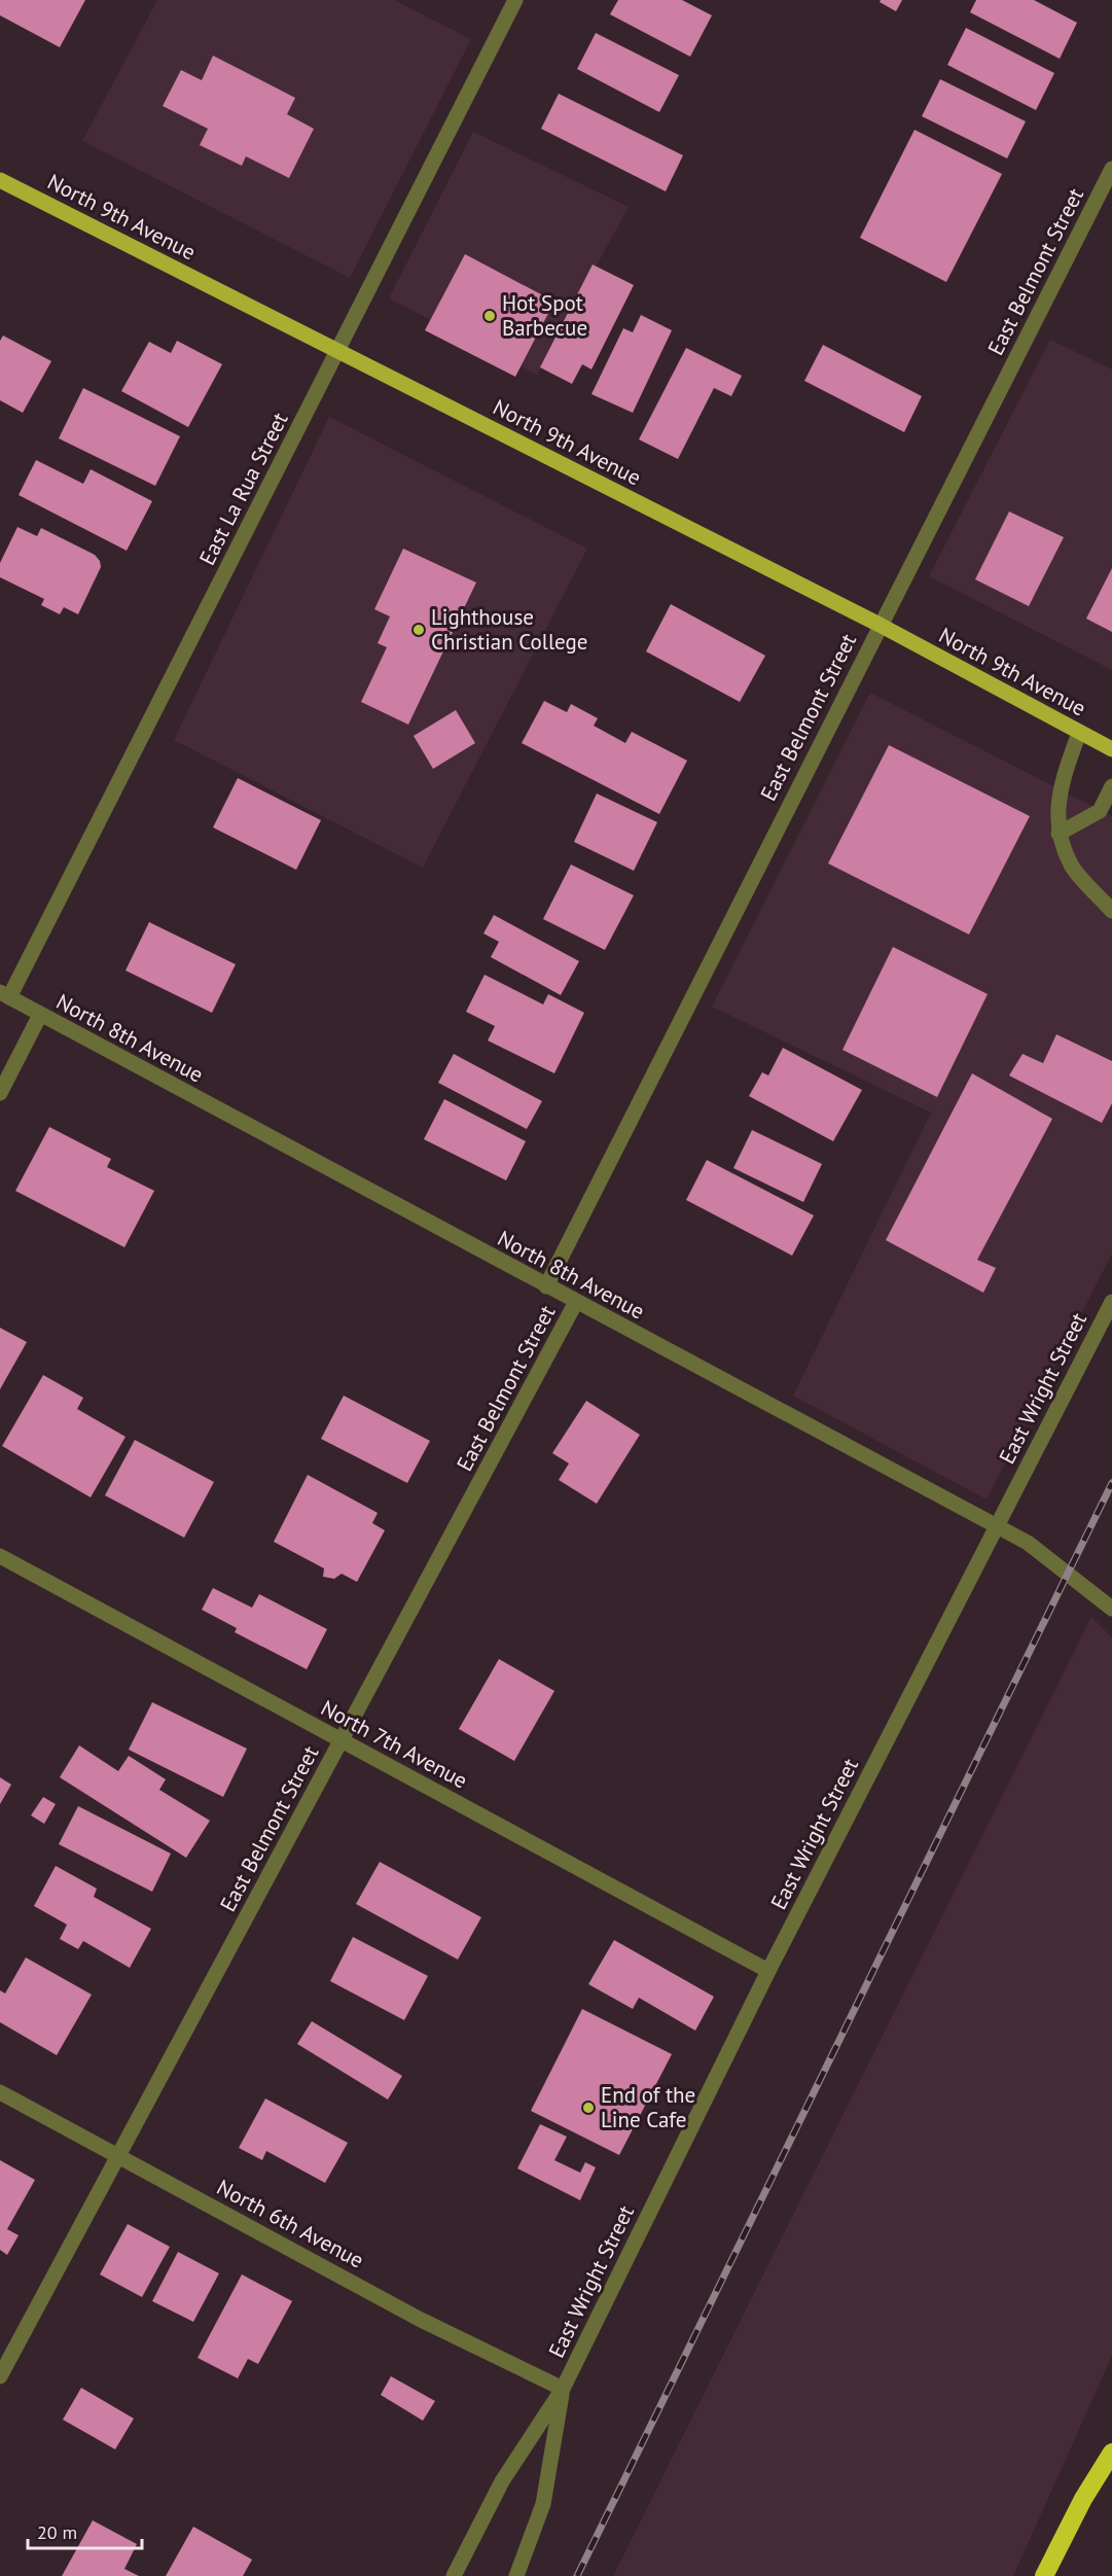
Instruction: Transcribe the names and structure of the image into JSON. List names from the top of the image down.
{
  "streets": {
    "main road": ["North 9th Avenue"],
    "street": [
      "East Belmont Street",
      "East La Rua Street",
      "North 8th Avenue",
      "East Wright Street",
      "North 7th Avenue",
      "North 6th Avenue"
    ]
  },
  "crossings": [
    ["North 9th Avenue", "East Belmont Street"],
    ["North 9th Avenue", "East La Rua Street"],
    ["East Belmont Street", "North 8th Avenue"],
    ["East Belmont Street", "North 7th Avenue"],
    ["East Belmont Street", "North 6th Avenue"],
    ["East La Rua Street", "North 8th Avenue"],
    ["North 8th Avenue", "East Wright Street"],
    ["East Wright Street", "North 7th Avenue"],
    ["East Wright Street", "North 6th Avenue"]
  ],
  "places": ["Hot Spot Barbecue", "Lighthouse Christian College", "End of the Line Cafe"],
  "scale_bar": "20 m"
}
